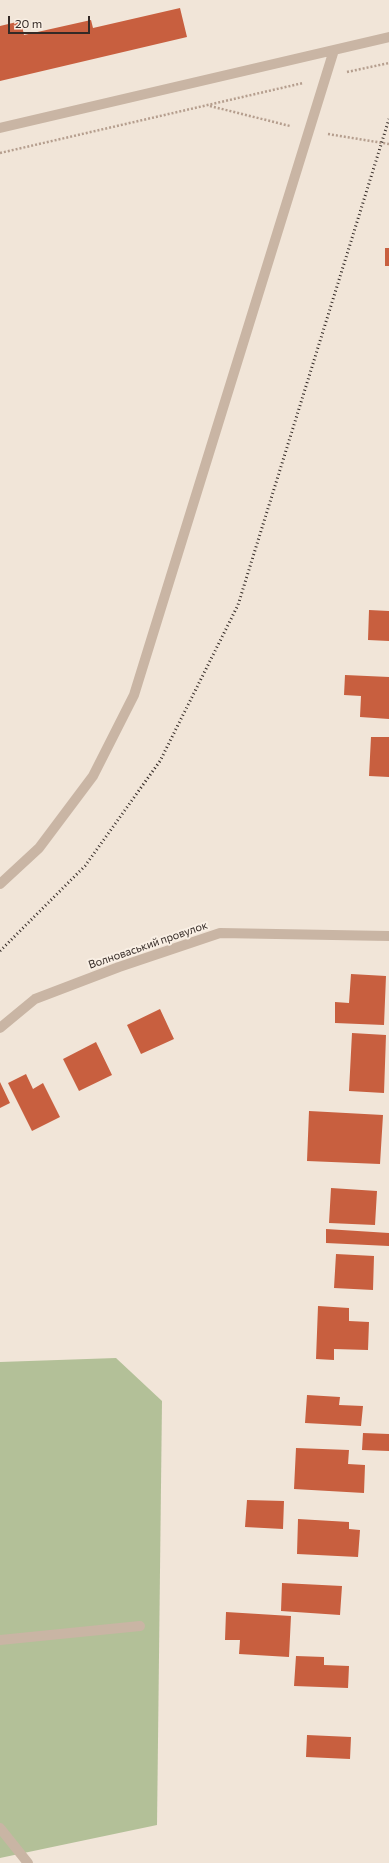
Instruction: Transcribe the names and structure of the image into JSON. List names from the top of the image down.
{
  "streets": {
    "street": ["Волноваський провулок"]
  },
  "scale_bar": "20 m"
}
